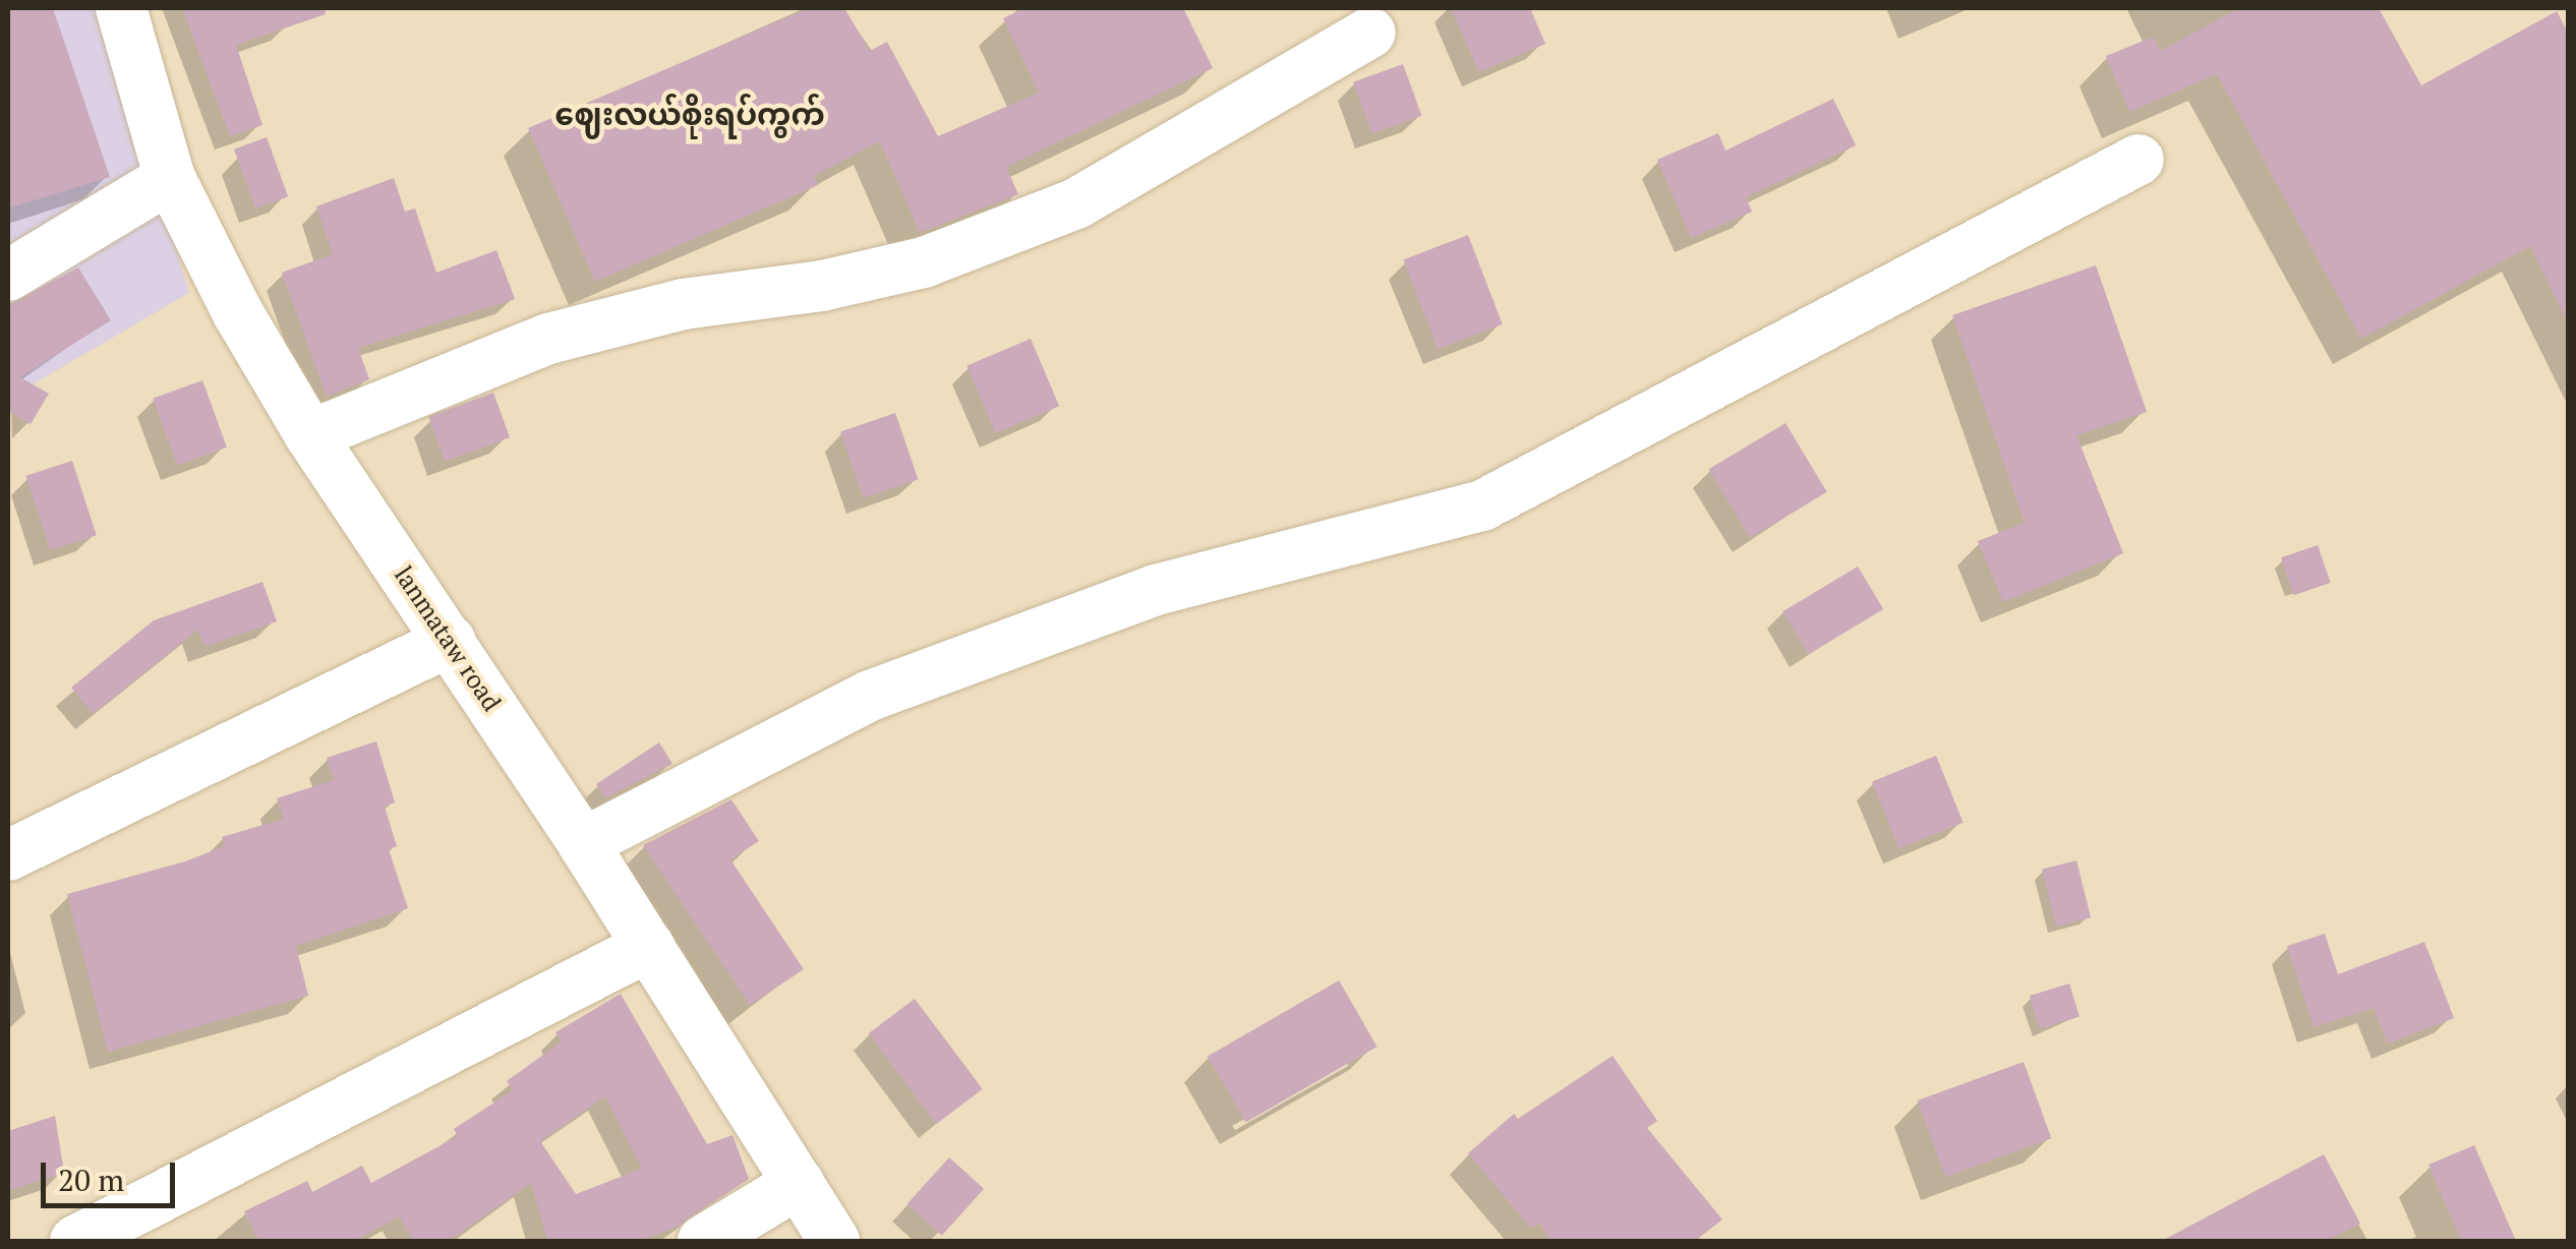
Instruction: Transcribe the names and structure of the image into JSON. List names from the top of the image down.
{
  "streets": {
    "street": ["lanmataw road"]
  },
  "districts": ["ဈေးလယ်စိုးရပ်ကွက်"],
  "scale_bar": "20 m"
}
